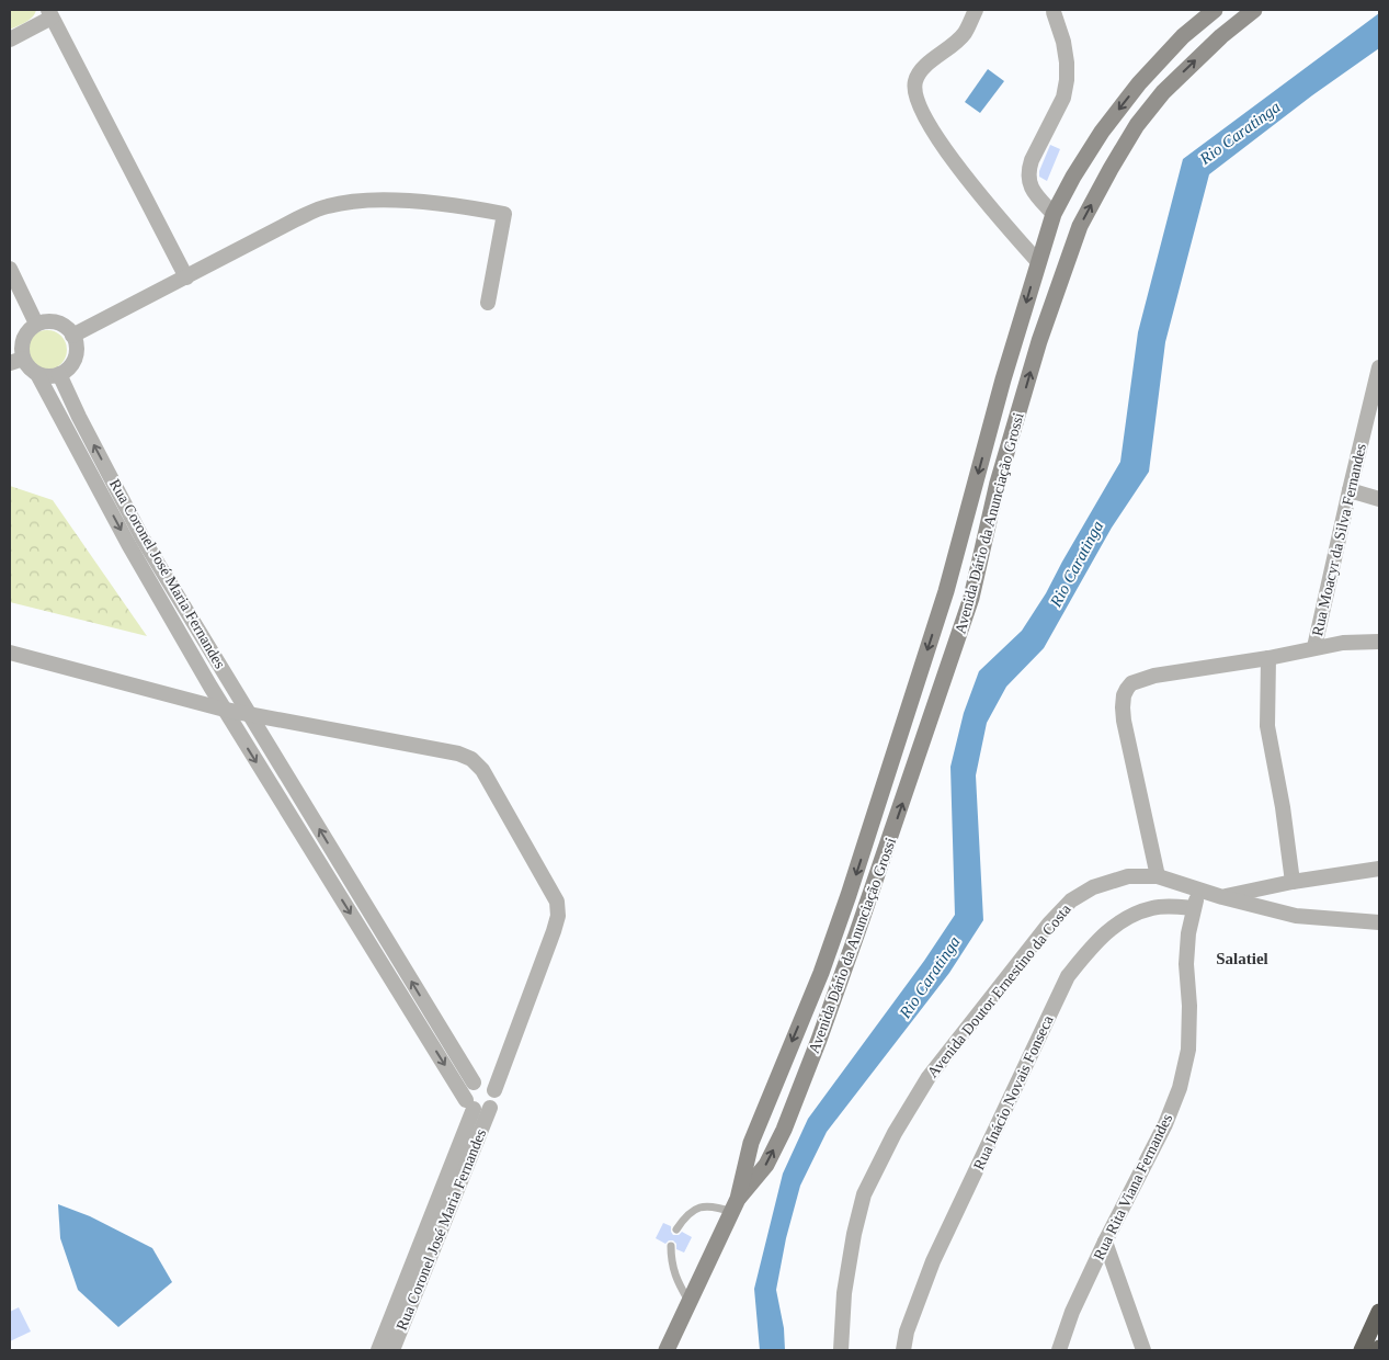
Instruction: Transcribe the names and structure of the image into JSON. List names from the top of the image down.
{
  "streets": {
    "main road": ["Avenida Dário da Anunciação Grossi"],
    "street": [
      "Rua Moacyr da Silva Fernandes",
      "Rua Coronel José Maria Fernandes",
      "Avenida Doutor Ernestino da Costa",
      "Rua Inácio Novais Fonseca",
      "Rua Rita Viana Fernandes"
    ]
  },
  "crossings": [
    ["Avenida Doutor Ernestino da Costa", "Rua Rita Viana Fernandes"],
    ["Rua Inácio Novais Fonseca", "Rua Rita Viana Fernandes"]
  ],
  "districts": ["Salatiel"],
  "water": ["Rio Caratinga"]
}
